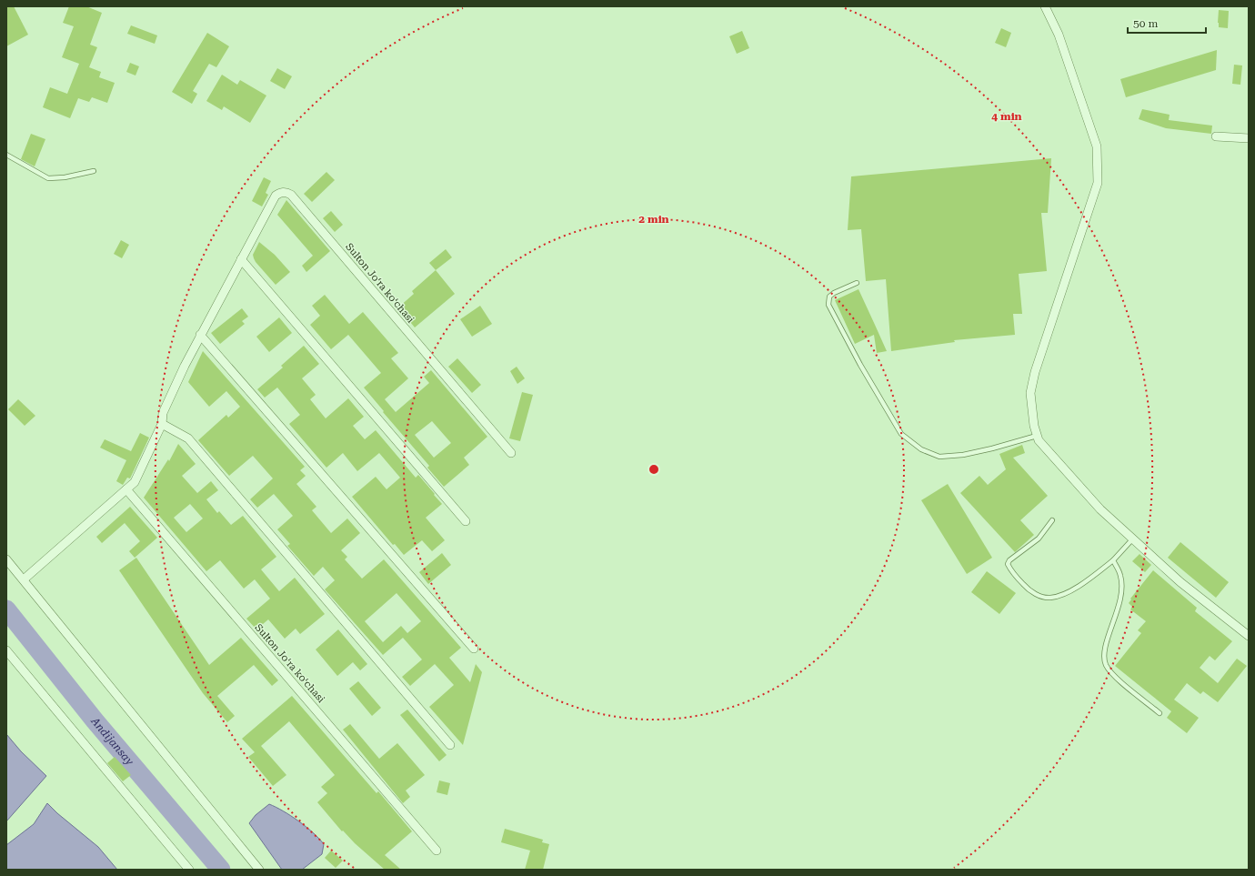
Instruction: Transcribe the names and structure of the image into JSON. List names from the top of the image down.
{
  "streets": {
    "street": ["Sulton Joʻra koʻchasi"]
  },
  "water": ["Andijansay"],
  "scale_bar": "50 m",
  "rings": ["4 min", "2 min"]
}
